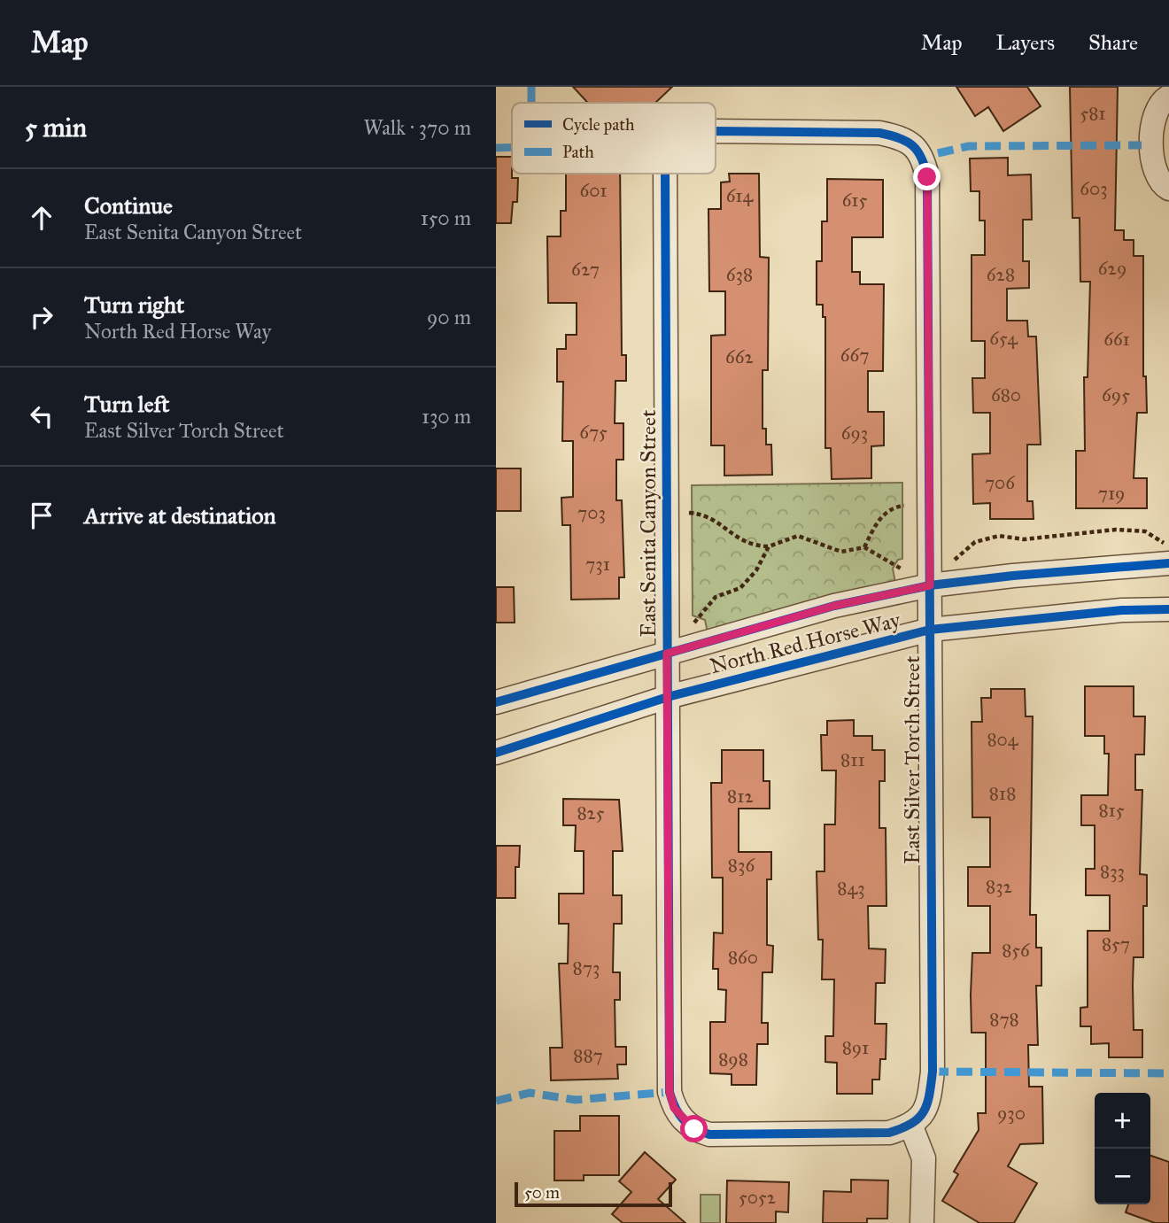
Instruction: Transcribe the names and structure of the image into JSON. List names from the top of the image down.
{
  "streets": {
    "street": ["East Senita Canyon Street", "North Red Horse Way", "East Silver Torch Street"]
  },
  "crossings": [
    ["East Senita Canyon Street", "North Red Horse Way"],
    ["East Senita Canyon Street", "East Silver Torch Street"],
    ["North Red Horse Way", "East Silver Torch Street"]
  ],
  "house_numbers": [
    "581",
    "603",
    "601",
    "614",
    "615",
    "629",
    "627",
    "638",
    "628",
    "654",
    "661",
    "667",
    "662",
    "680",
    "695",
    "675",
    "693",
    "706",
    "719",
    "703",
    "731",
    "804",
    "811",
    "818",
    "812",
    "815",
    "825",
    "836",
    "833",
    "832",
    "843",
    "857",
    "856",
    "860",
    "873",
    "878",
    "891",
    "887",
    "898",
    "930",
    "5052"
  ],
  "legend": ["Cycle path", "Path"],
  "scale_bar": "50 m",
  "page": {
    "header": "Map",
    "nav": ["Map", "Layers", "Share"],
    "heading": ["5 min", "Walk · 370 m"],
    "list": [
      ["Continue", "East Senita Canyon Street", "150 m"],
      ["Turn right", "North Red Horse Way", "90 m"],
      ["Turn left", "East Silver Torch Street", "130 m"],
      "Arrive at destination"
    ],
    "map_buttons": ["+", "−"],
    "scale": "50 m"
  }
}
